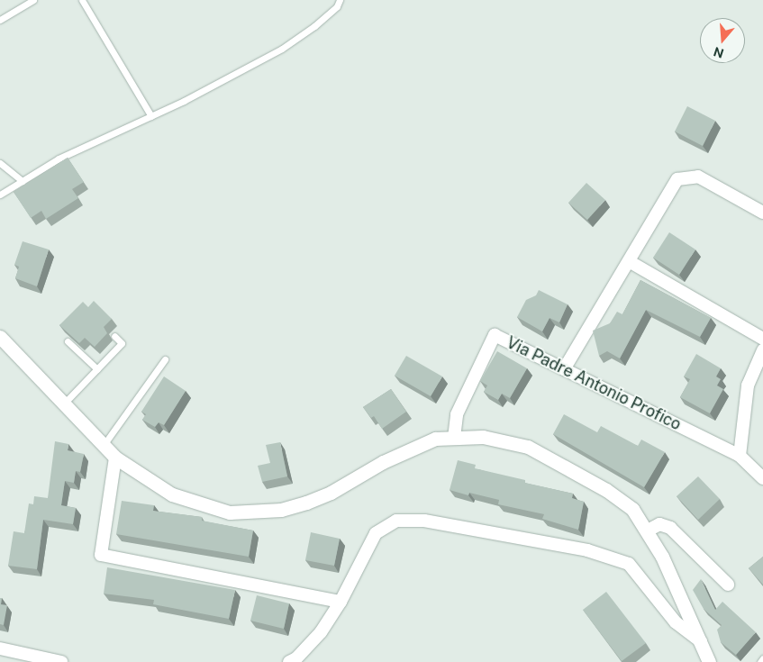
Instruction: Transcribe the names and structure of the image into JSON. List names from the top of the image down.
{
  "streets": {
    "street": ["Via Padre Antonio Profico"]
  },
  "north": "bottom"
}
